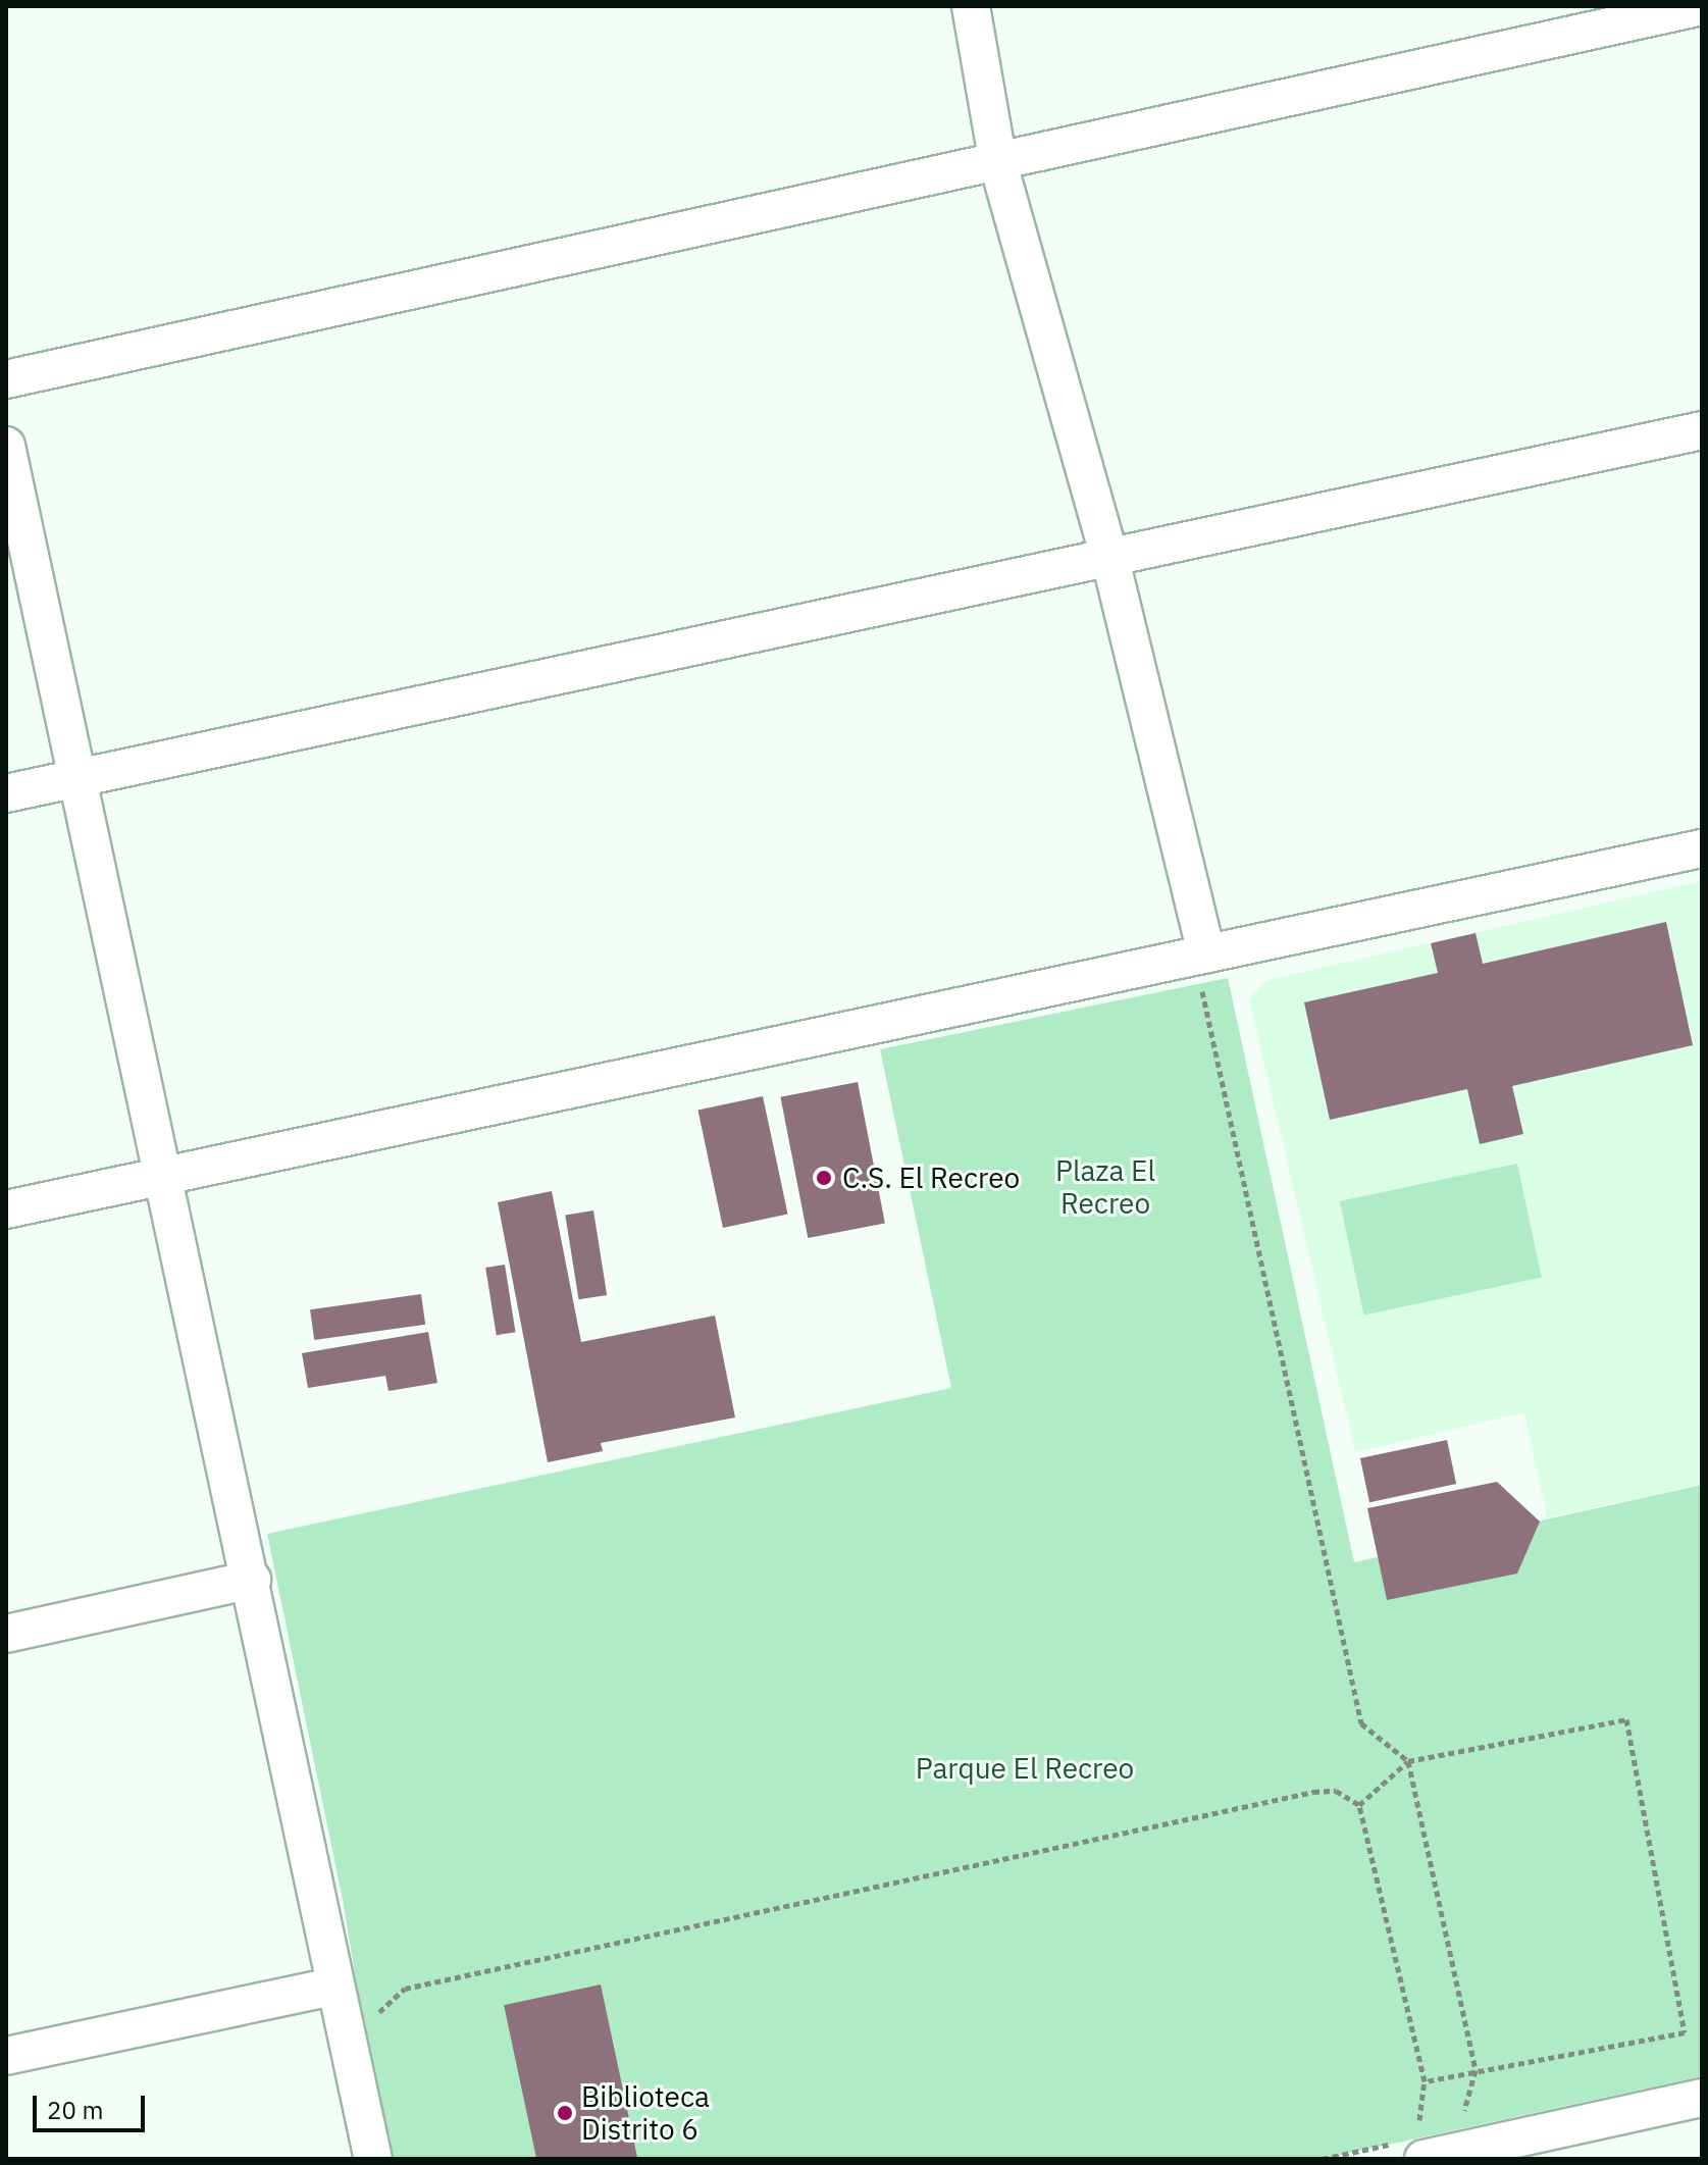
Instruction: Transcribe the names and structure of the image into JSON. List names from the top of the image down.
{
  "parks": ["Plaza El Recreo", "Parque El Recreo"],
  "places": ["C.S. El Recreo", "Biblioteca Distrito 6"],
  "scale_bar": "20 m"
}
